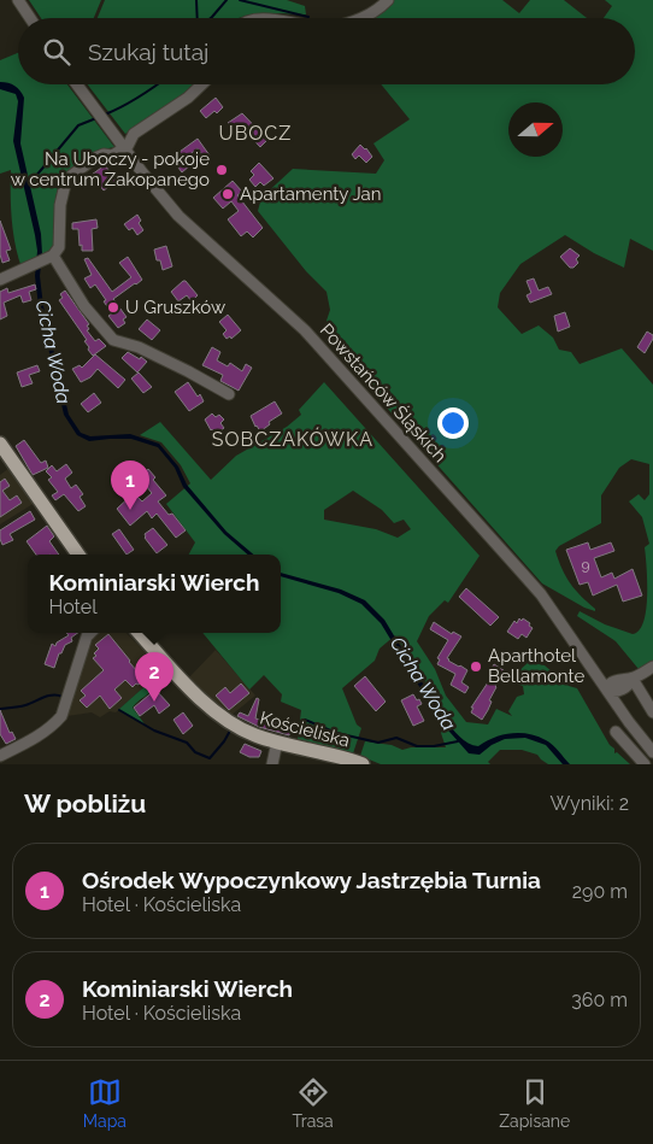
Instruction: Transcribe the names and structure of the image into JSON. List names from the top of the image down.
{
  "streets": {
    "main road": ["Kościeliska"],
    "street": ["Powstańców Śląskich"]
  },
  "districts": ["UBOCZ", "SOBCZAKÓWKA"],
  "water": ["Cicha Woda"],
  "places": [
    "Na Uboczy - pokoje w centrum Zakopanego",
    "Apartamenty Jan",
    "U Gruszków",
    "Aparthotel Bellamonte"
  ],
  "house_numbers": ["9"],
  "north": "right",
  "page": {
    "search": "Szukaj tutaj",
    "pins": ["1", "2"],
    "popup": ["Kominiarski Wierch", "Hotel"],
    "heading": ["W pobliżu", "Wyniki: 2"],
    "list": [
      {
        "mark": "1",
        "name": "Ośrodek Wypoczynkowy Jastrzębia Turnia",
        "note": "Hotel · Kościeliska",
        "value": "290 m"
      },
      {
        "mark": "2",
        "name": "Kominiarski Wierch",
        "note": "Hotel · Kościeliska",
        "value": "360 m"
      }
    ],
    "nav": ["Mapa", "Trasa", "Zapisane"]
  }
}
